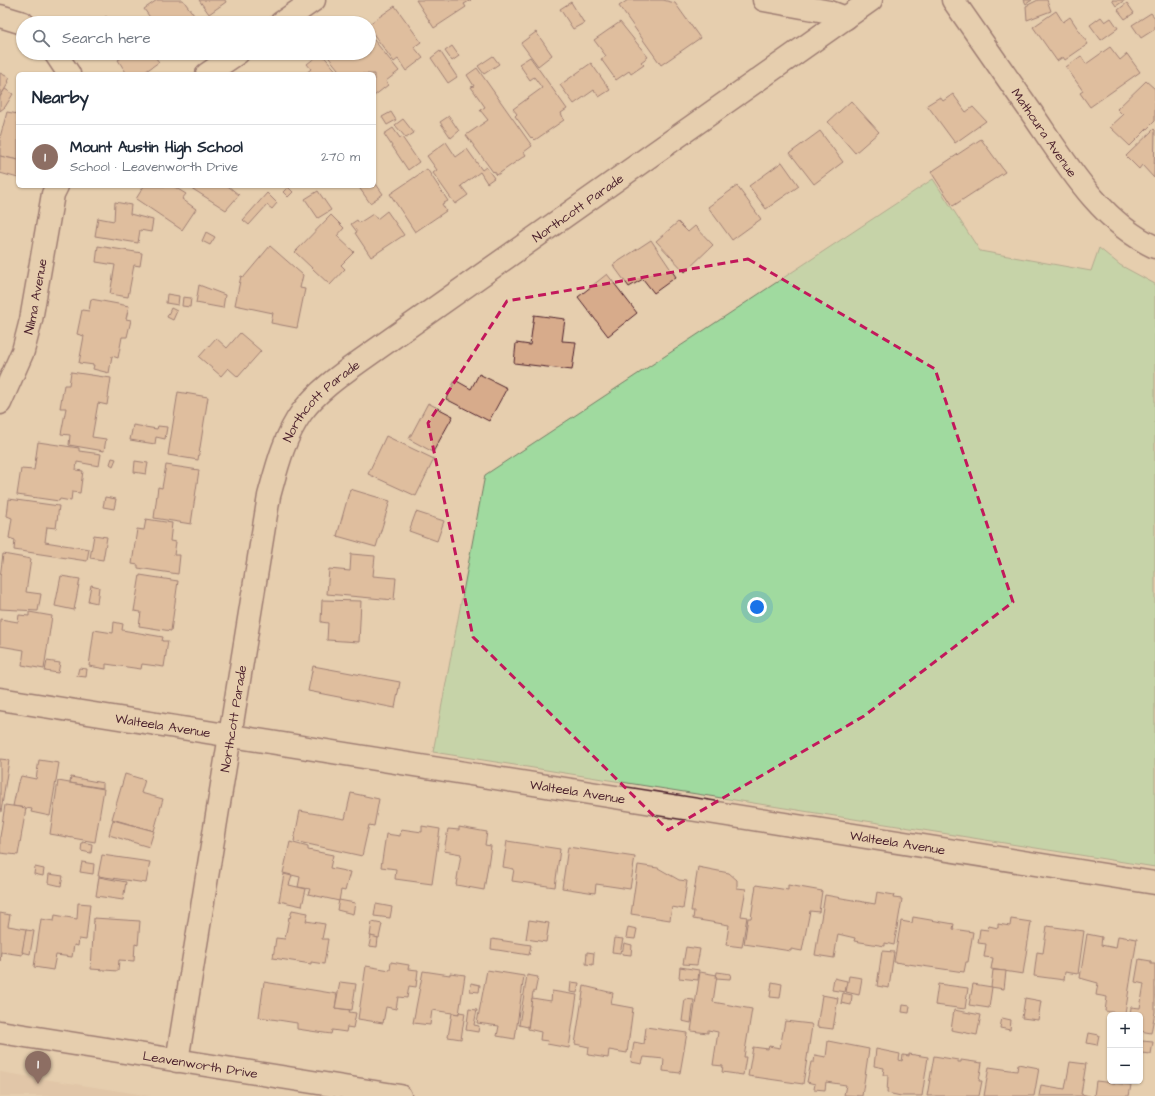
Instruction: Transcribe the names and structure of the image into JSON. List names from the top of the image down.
{
  "streets": {
    "street": [
      "Mathoura Avenue",
      "Northcott Parade",
      "Nilma Avenue",
      "Walteela Avenue",
      "Leavenworth Drive"
    ]
  },
  "crossings": [
    ["Northcott Parade", "Walteela Avenue"],
    ["Northcott Parade", "Leavenworth Drive"]
  ],
  "page": {
    "search": "Search here",
    "heading": "Nearby",
    "list": [
      {
        "mark": "1",
        "name": "Mount Austin High School",
        "note": "School · Leavenworth Drive",
        "value": "270 m"
      }
    ],
    "map_buttons": ["+", "−"],
    "pins": "1"
  }
}
